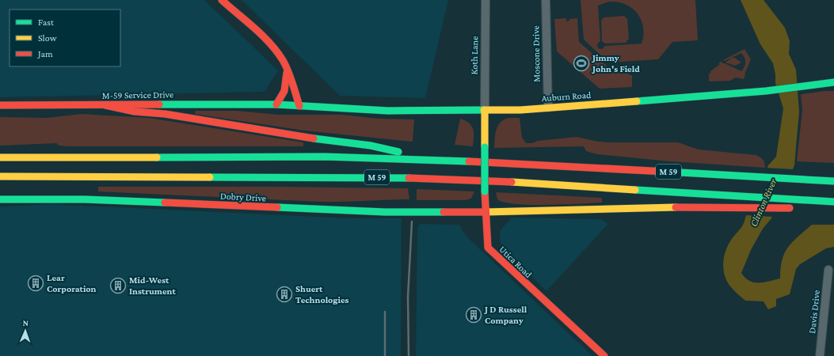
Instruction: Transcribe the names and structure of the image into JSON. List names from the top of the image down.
{
  "streets": {
    "main road": [
      "M-59 Service Drive",
      "Auburn Road",
      "M 59",
      "Dobry Drive",
      "Utica Road"
    ],
    "street": ["Moscone Drive", "Koth Lane", "Davis Drive"]
  },
  "crossings": [
    ["Moscone Drive", "Auburn Road"],
    ["Koth Lane", "Auburn Road"],
    ["Koth Lane", "Utica Road"],
    ["M-59 Service Drive", "Auburn Road"],
    ["Auburn Road", "Utica Road"],
    ["Dobry Drive", "Utica Road"]
  ],
  "water": ["Clinton River"],
  "places": {
    "sports": ["Jimmy John's Field"],
    "building": [
      "Lear Corporation",
      "Mid-West Instrument",
      "Shuert Technologies",
      "J D Russell Company"
    ]
  },
  "legend": ["Fast", "Slow", "Jam"],
  "north": "top"
}
